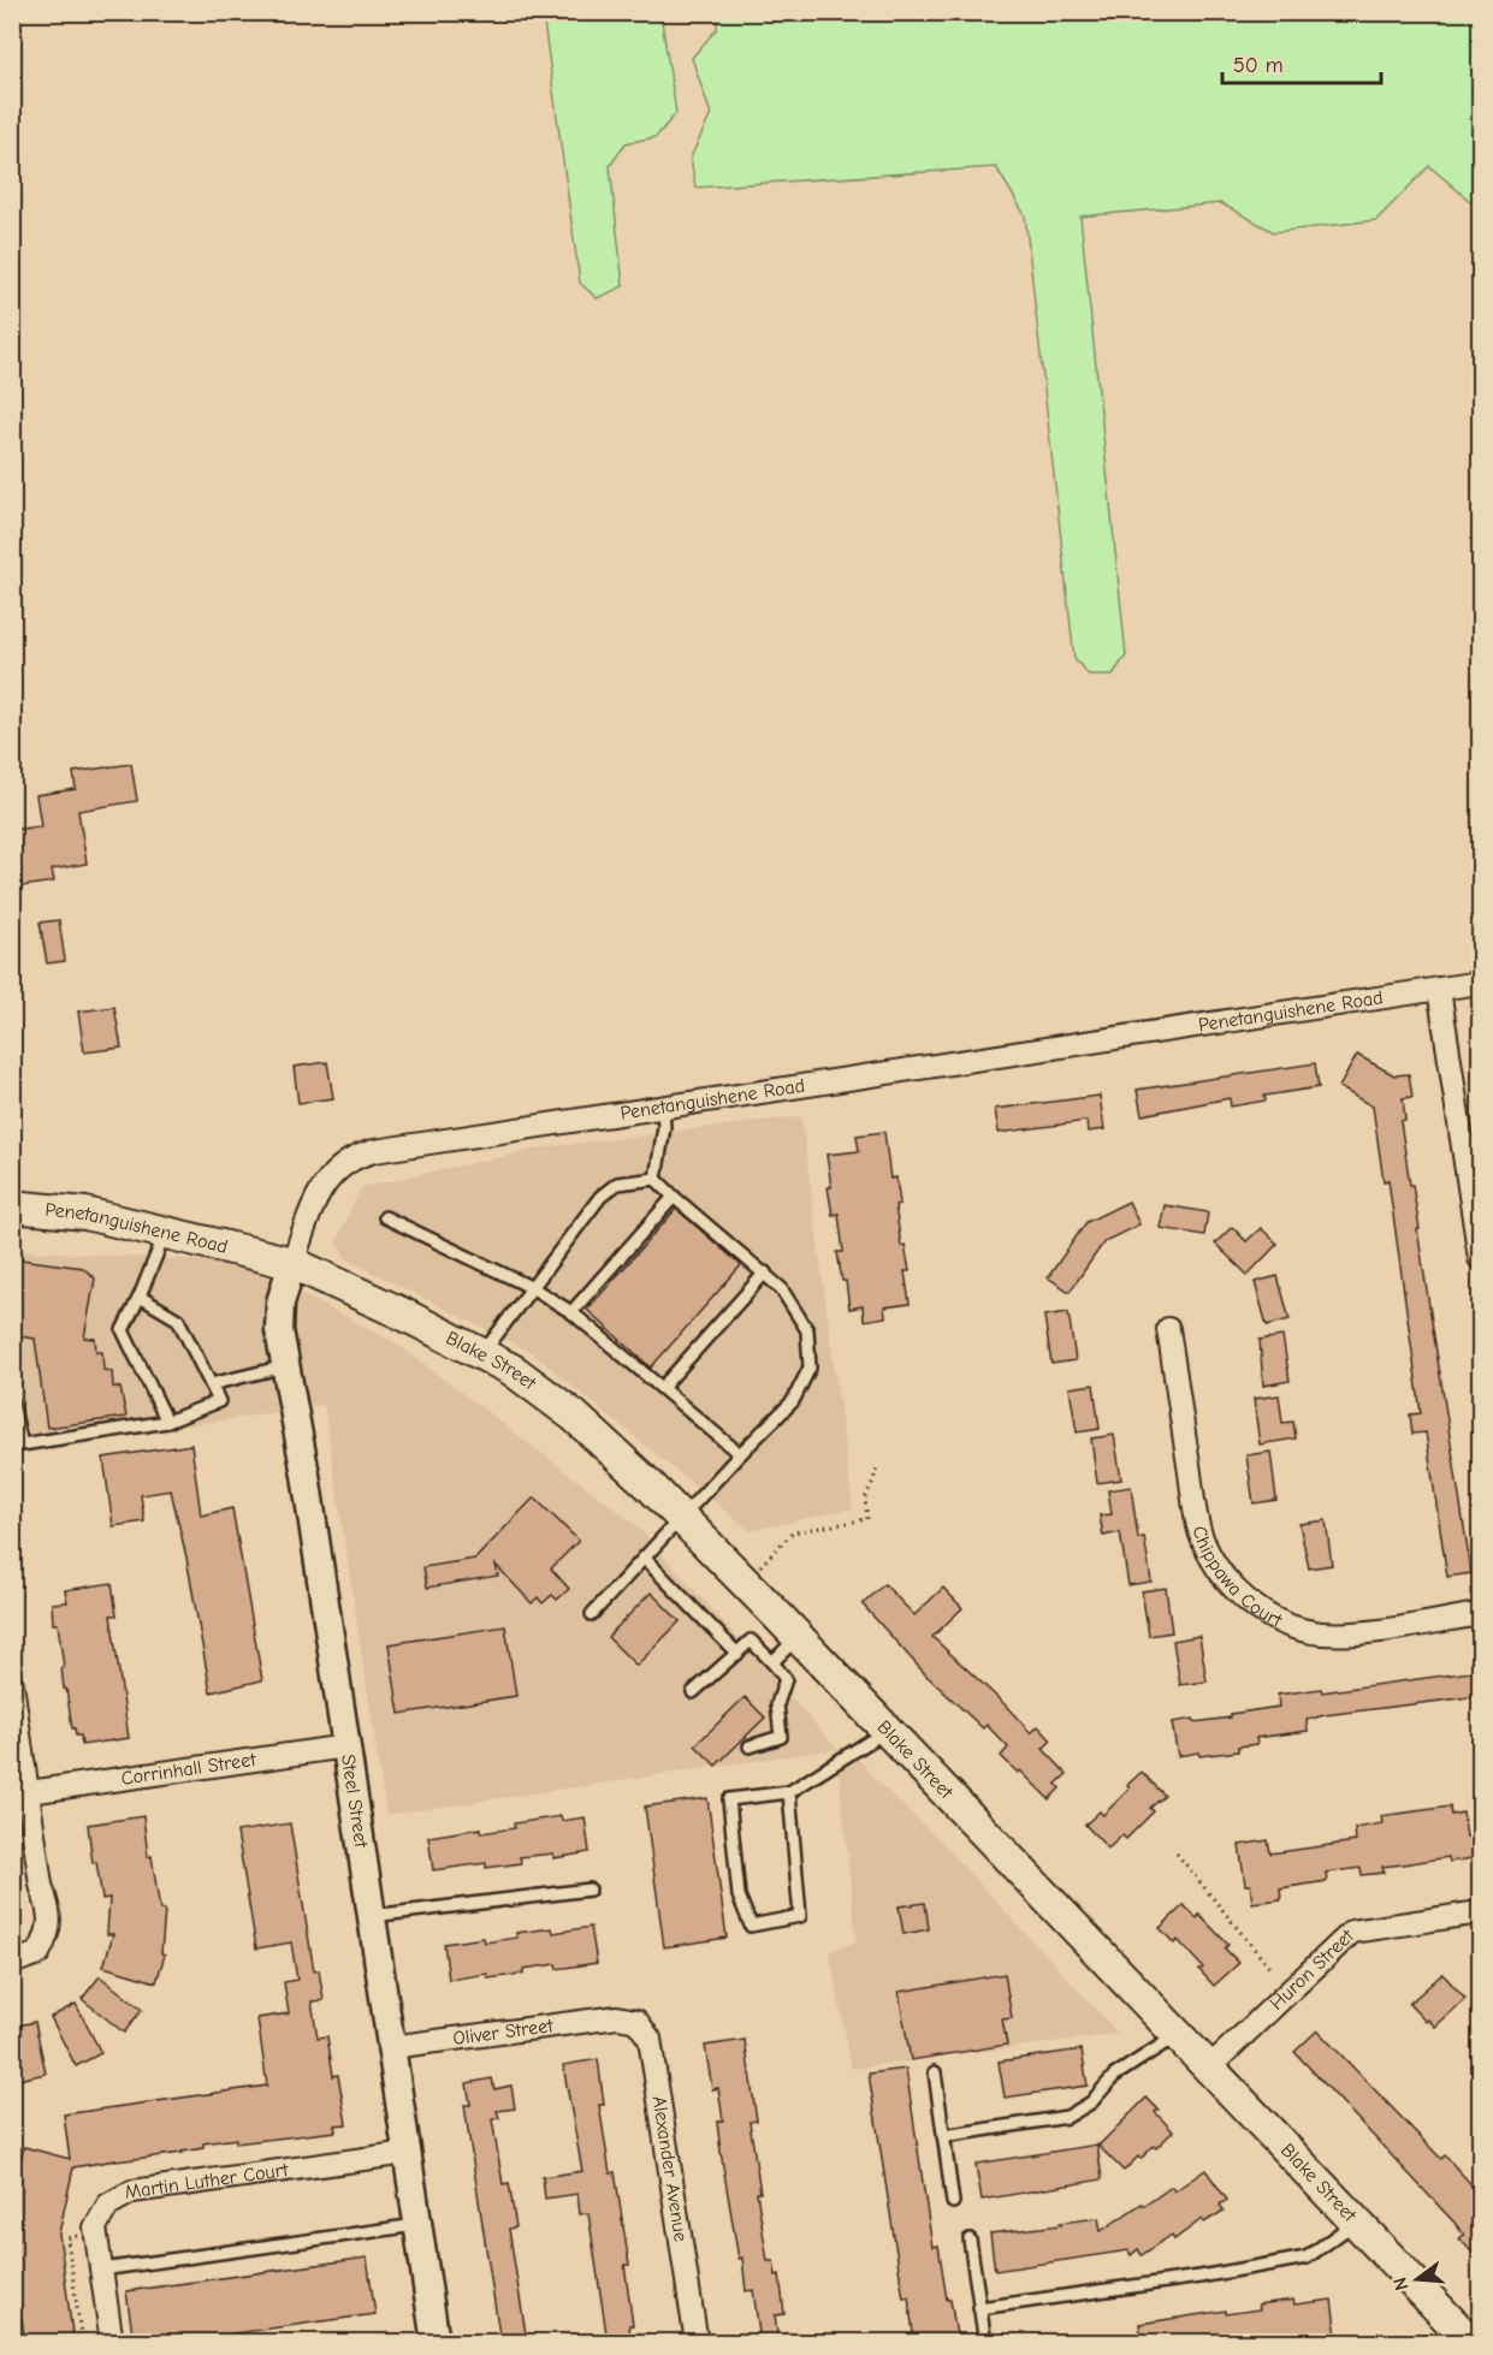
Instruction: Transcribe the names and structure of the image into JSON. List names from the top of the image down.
{
  "streets": {
    "main road": ["Penetanguishene Road", "Blake Street"],
    "street": [
      "Chippawa Court",
      "Corrinhall Street",
      "Steel Street",
      "Huron Street",
      "Oliver Street",
      "Alexander Avenue",
      "Martin Luther Court"
    ]
  },
  "crossings": [
    ["Penetanguishene Road", "Blake Street"],
    ["Penetanguishene Road", "Steel Street"],
    ["Blake Street", "Steel Street"],
    ["Blake Street", "Huron Street"],
    ["Corrinhall Street", "Steel Street"],
    ["Steel Street", "Oliver Street"],
    ["Steel Street", "Martin Luther Court"],
    ["Oliver Street", "Alexander Avenue"]
  ],
  "scale_bar": "50 m",
  "north": "left"
}
